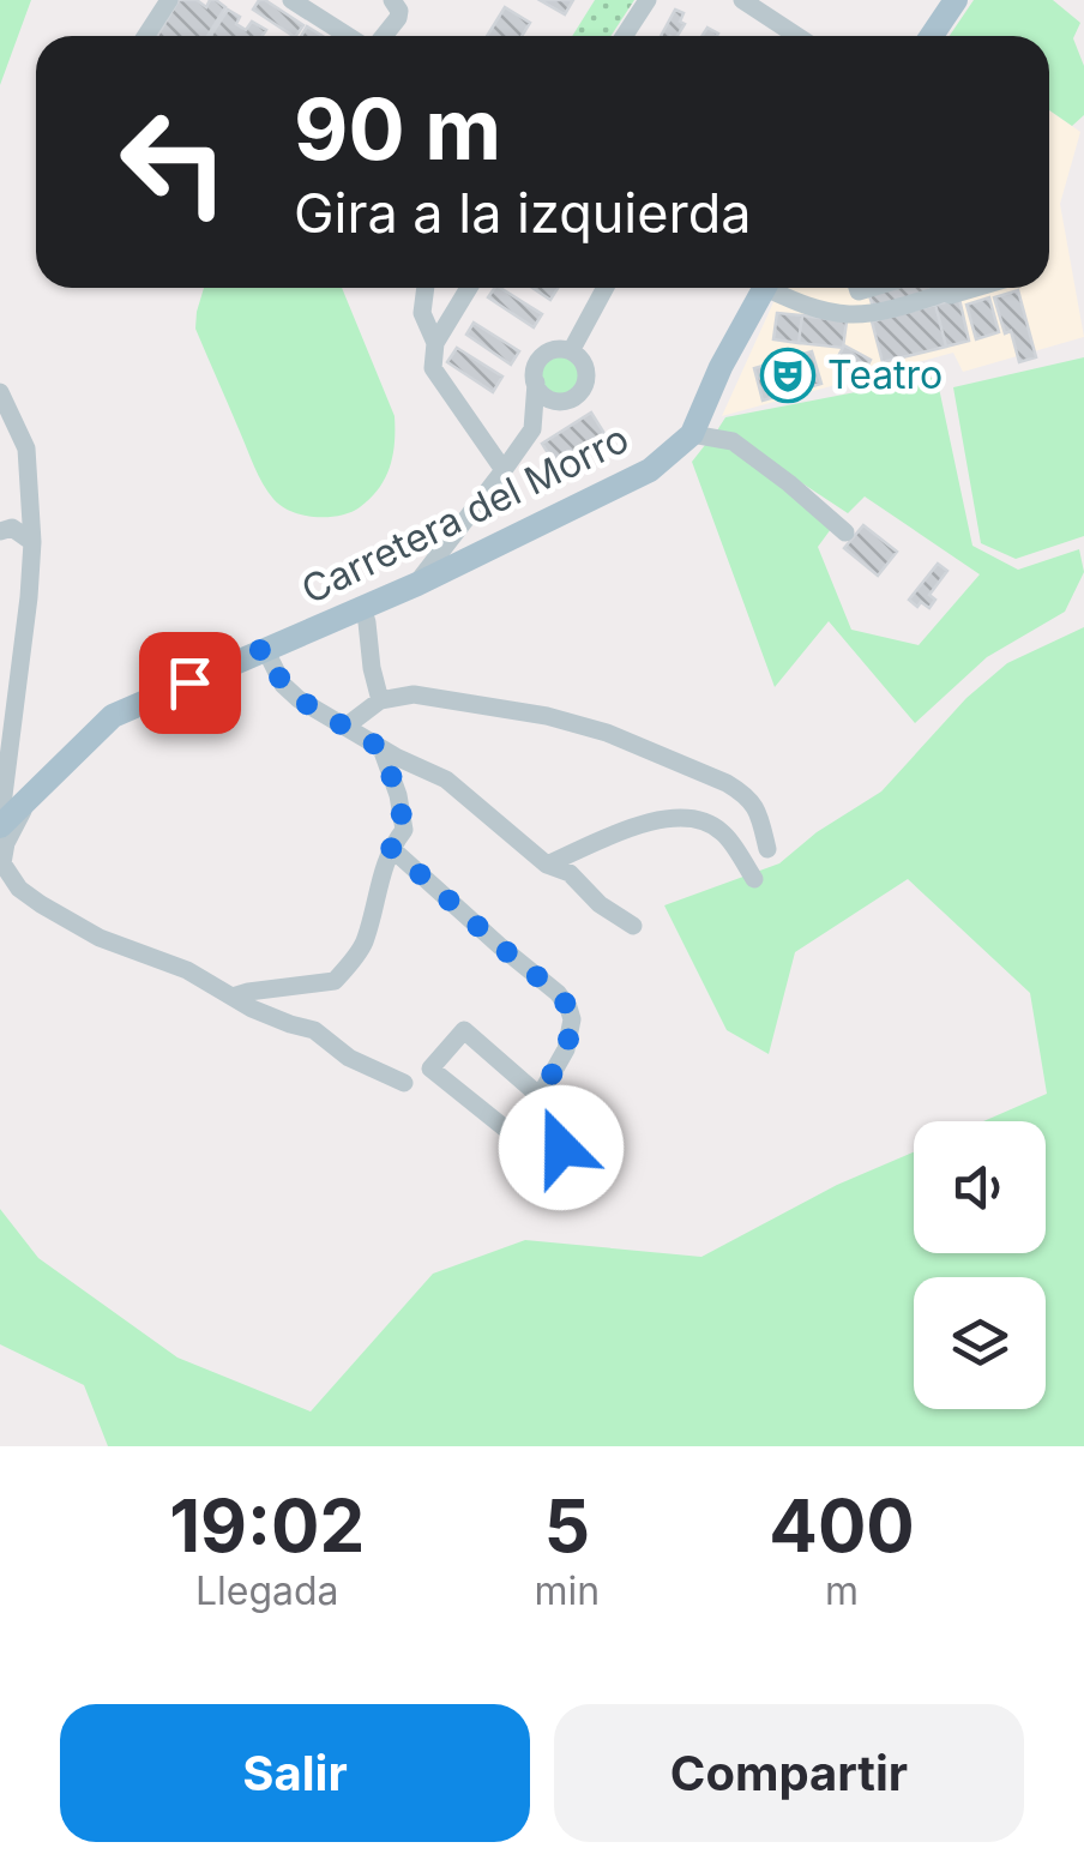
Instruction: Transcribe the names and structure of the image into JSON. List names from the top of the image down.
{
  "streets": {
    "main road": ["Carretera del Morro"]
  },
  "places": {
    "theatre": ["Teatro"]
  },
  "page": {
    "turn": ["90 m", "Gira a la izquierda"],
    "eta": [
      "19:02",
      "Llegada",
      "5",
      "min",
      "400",
      "m"
    ],
    "buttons": ["Salir", "Compartir"]
  }
}
